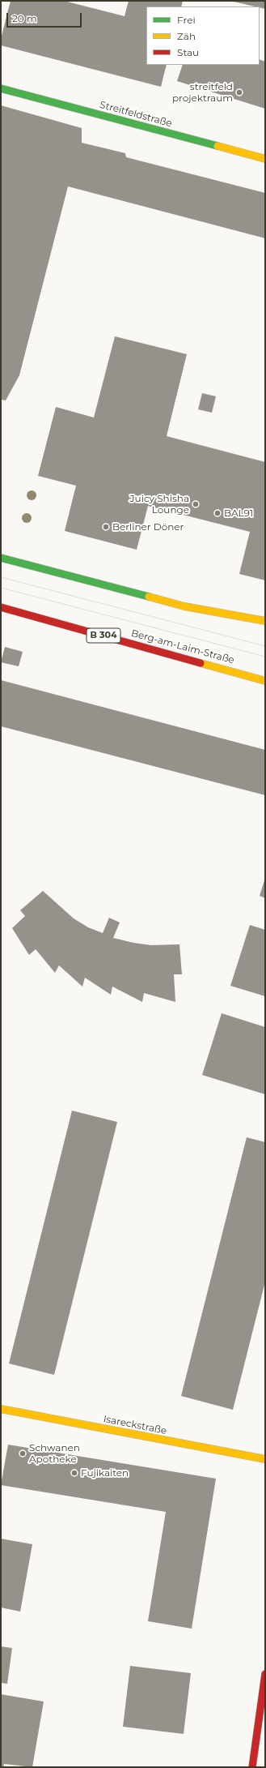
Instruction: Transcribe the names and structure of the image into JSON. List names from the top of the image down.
{
  "streets": {
    "street": [
      "Streitfeldstraße",
      "B 304",
      "Berg-am-Laim-Straße",
      "Isareckstraße"
    ]
  },
  "places": [
    "streitfeld projektraum",
    "Juicy Shisha Lounge",
    "BAL91",
    "Berliner Döner",
    "Schwanen Apotheke",
    "Fujikaiten"
  ],
  "legend": ["Frei", "Zäh", "Stau"],
  "scale_bar": "20 m"
}
